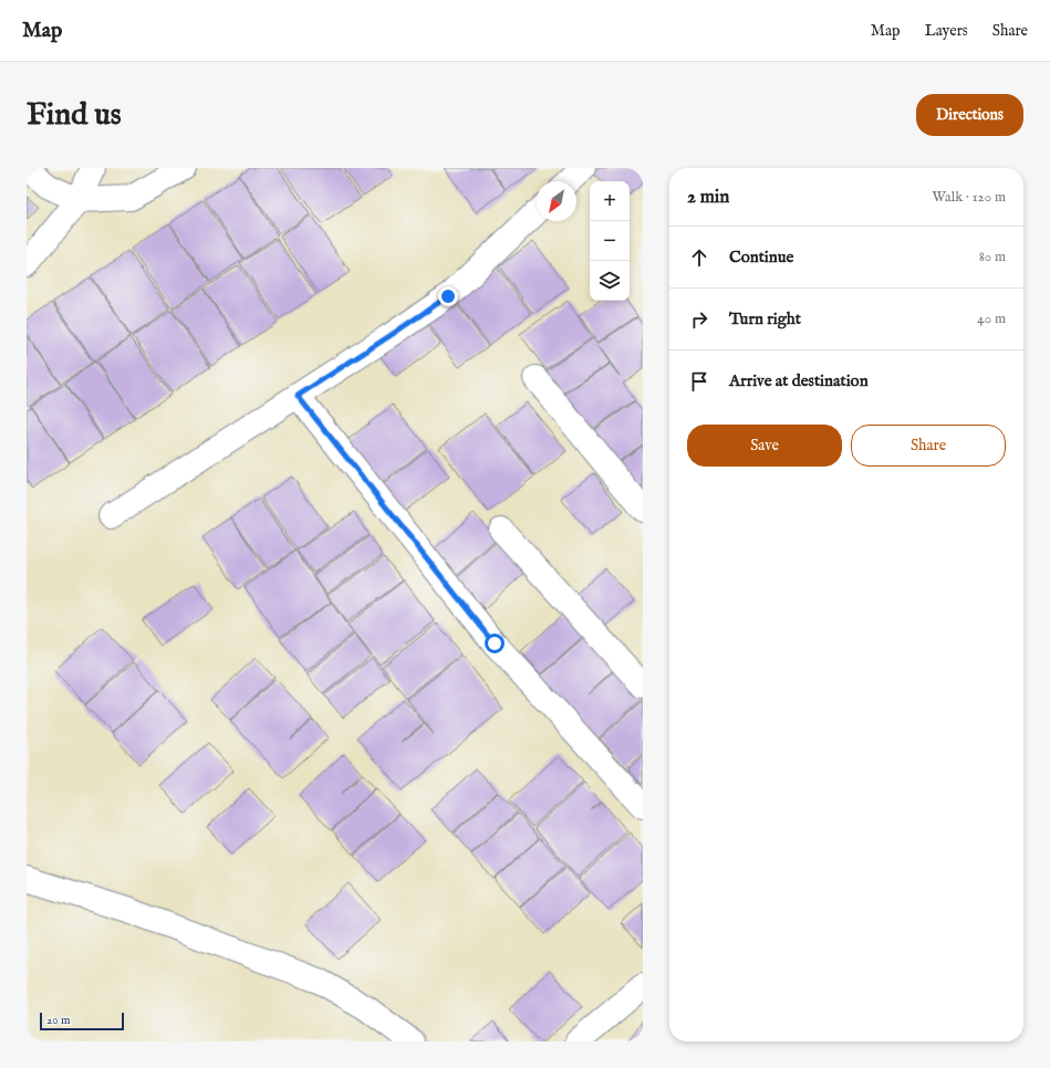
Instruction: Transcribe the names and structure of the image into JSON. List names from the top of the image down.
{
  "scale_bar": "20 m",
  "north": "bottom left",
  "page": {
    "header": "Map",
    "nav": ["Map", "Layers", "Share"],
    "buttons": [
      "Directions",
      ["Save", "Share"]
    ],
    "title": "Find us",
    "heading": ["2 min", "Walk · 120 m"],
    "map_buttons": ["+", "−"],
    "list": [
      ["Continue", "80 m"],
      ["Turn right", "40 m"],
      "Arrive at destination"
    ],
    "scale": "20 m"
  }
}
